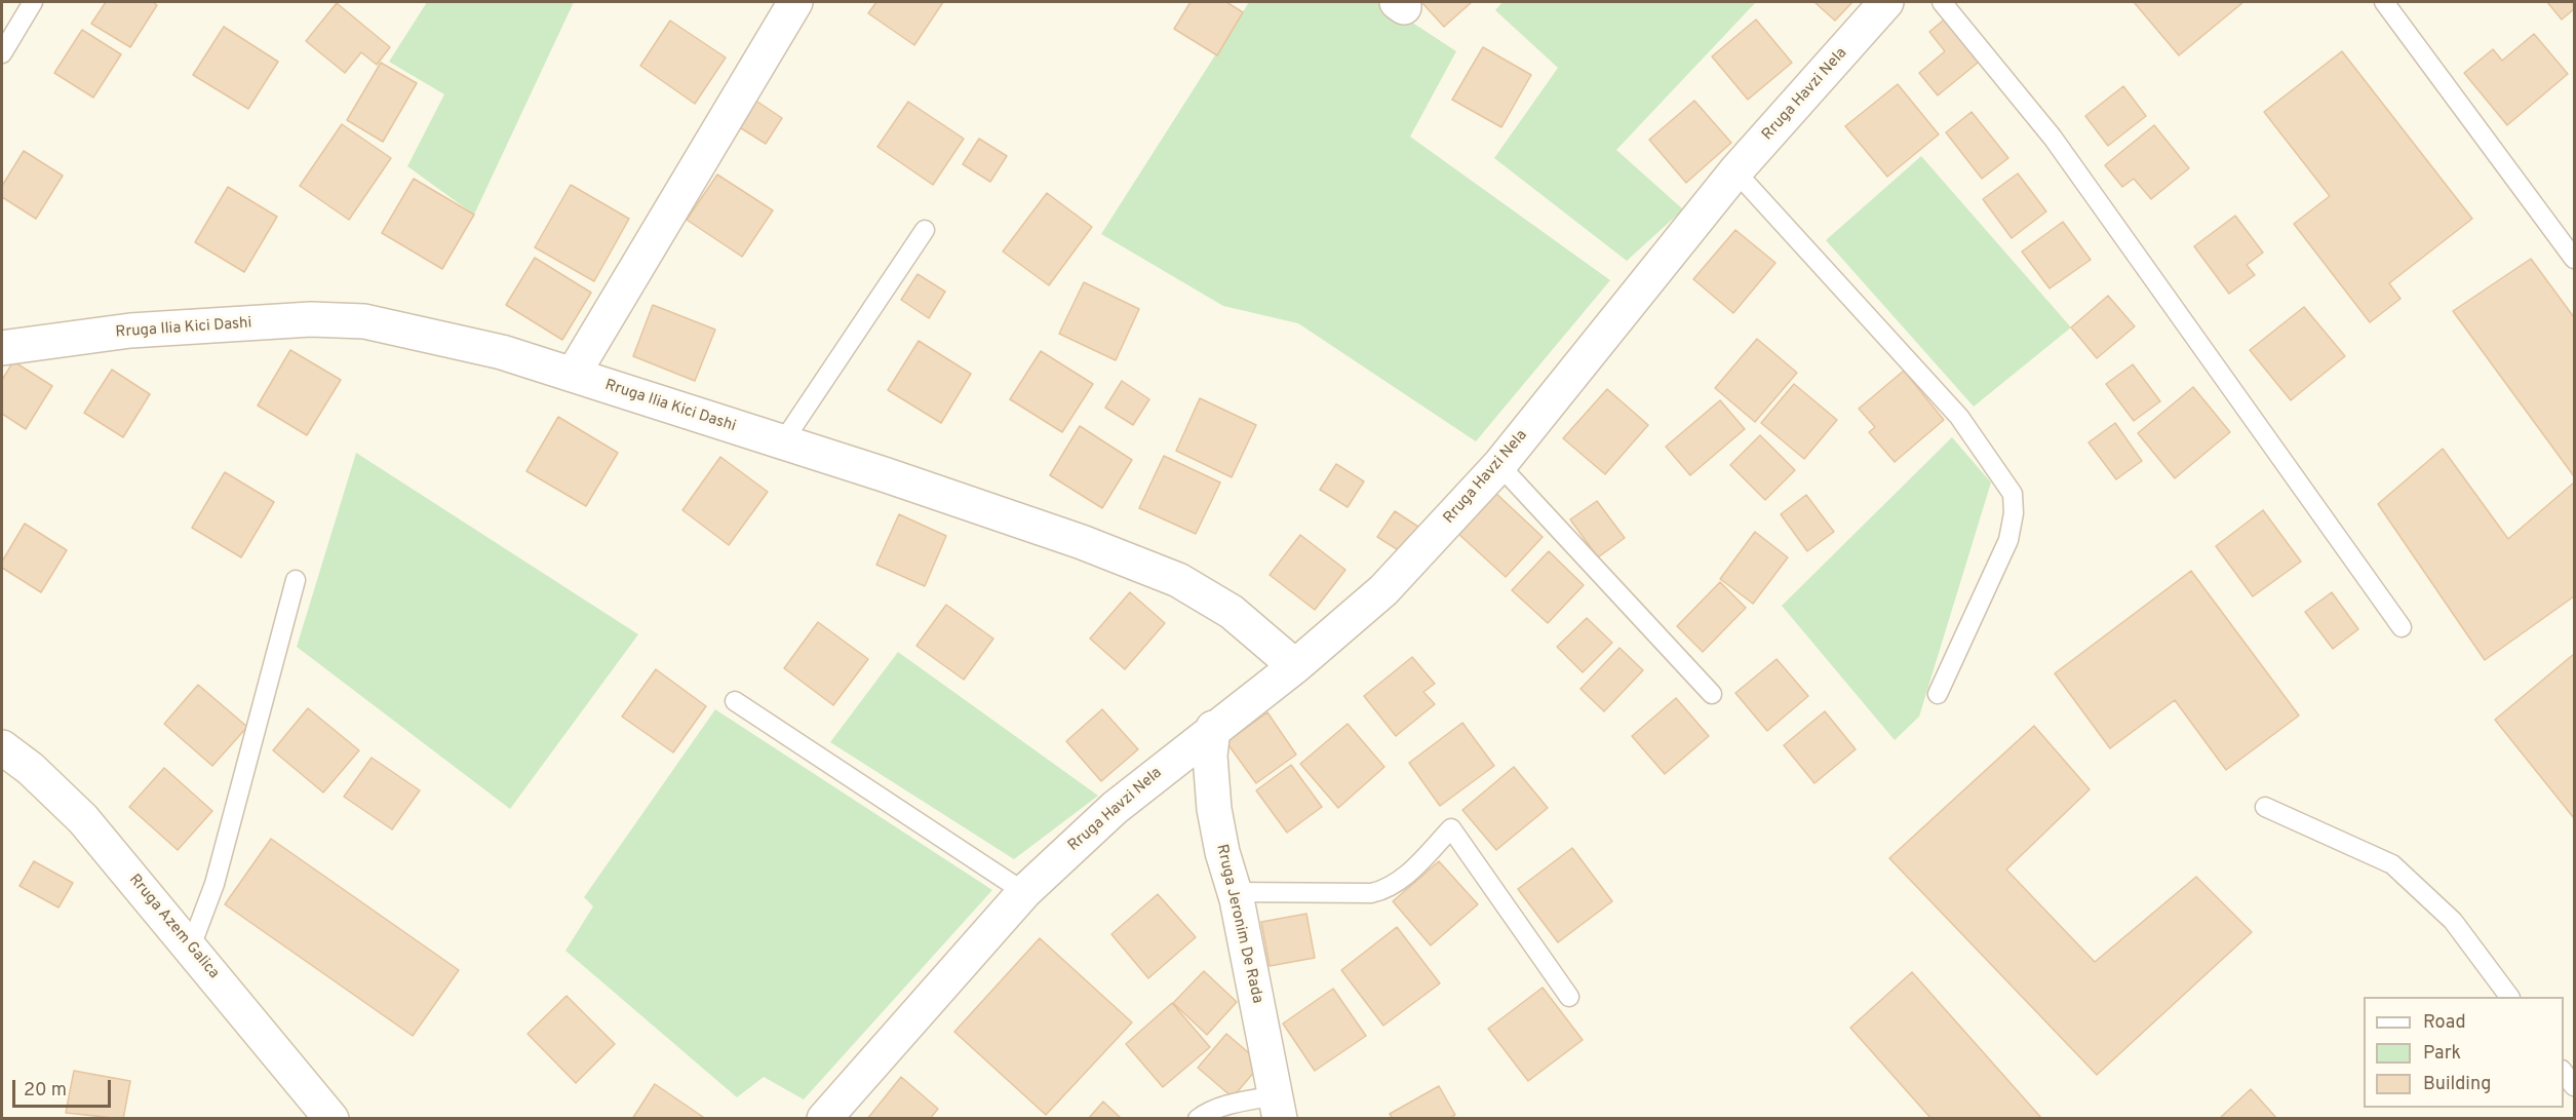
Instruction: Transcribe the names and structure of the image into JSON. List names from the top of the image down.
{
  "streets": {
    "street": [
      "Rruga Havzi Nela",
      "Rruga Ilia Kici Dashi",
      "Rruga Jeronim De Rada",
      "Rruga Azem Galica"
    ]
  },
  "crossings": [
    ["Rruga Havzi Nela", "Rruga Ilia Kici Dashi"],
    ["Rruga Havzi Nela", "Rruga Jeronim De Rada"]
  ],
  "legend": ["Road", "Park", "Building"],
  "scale_bar": "20 m"
}
